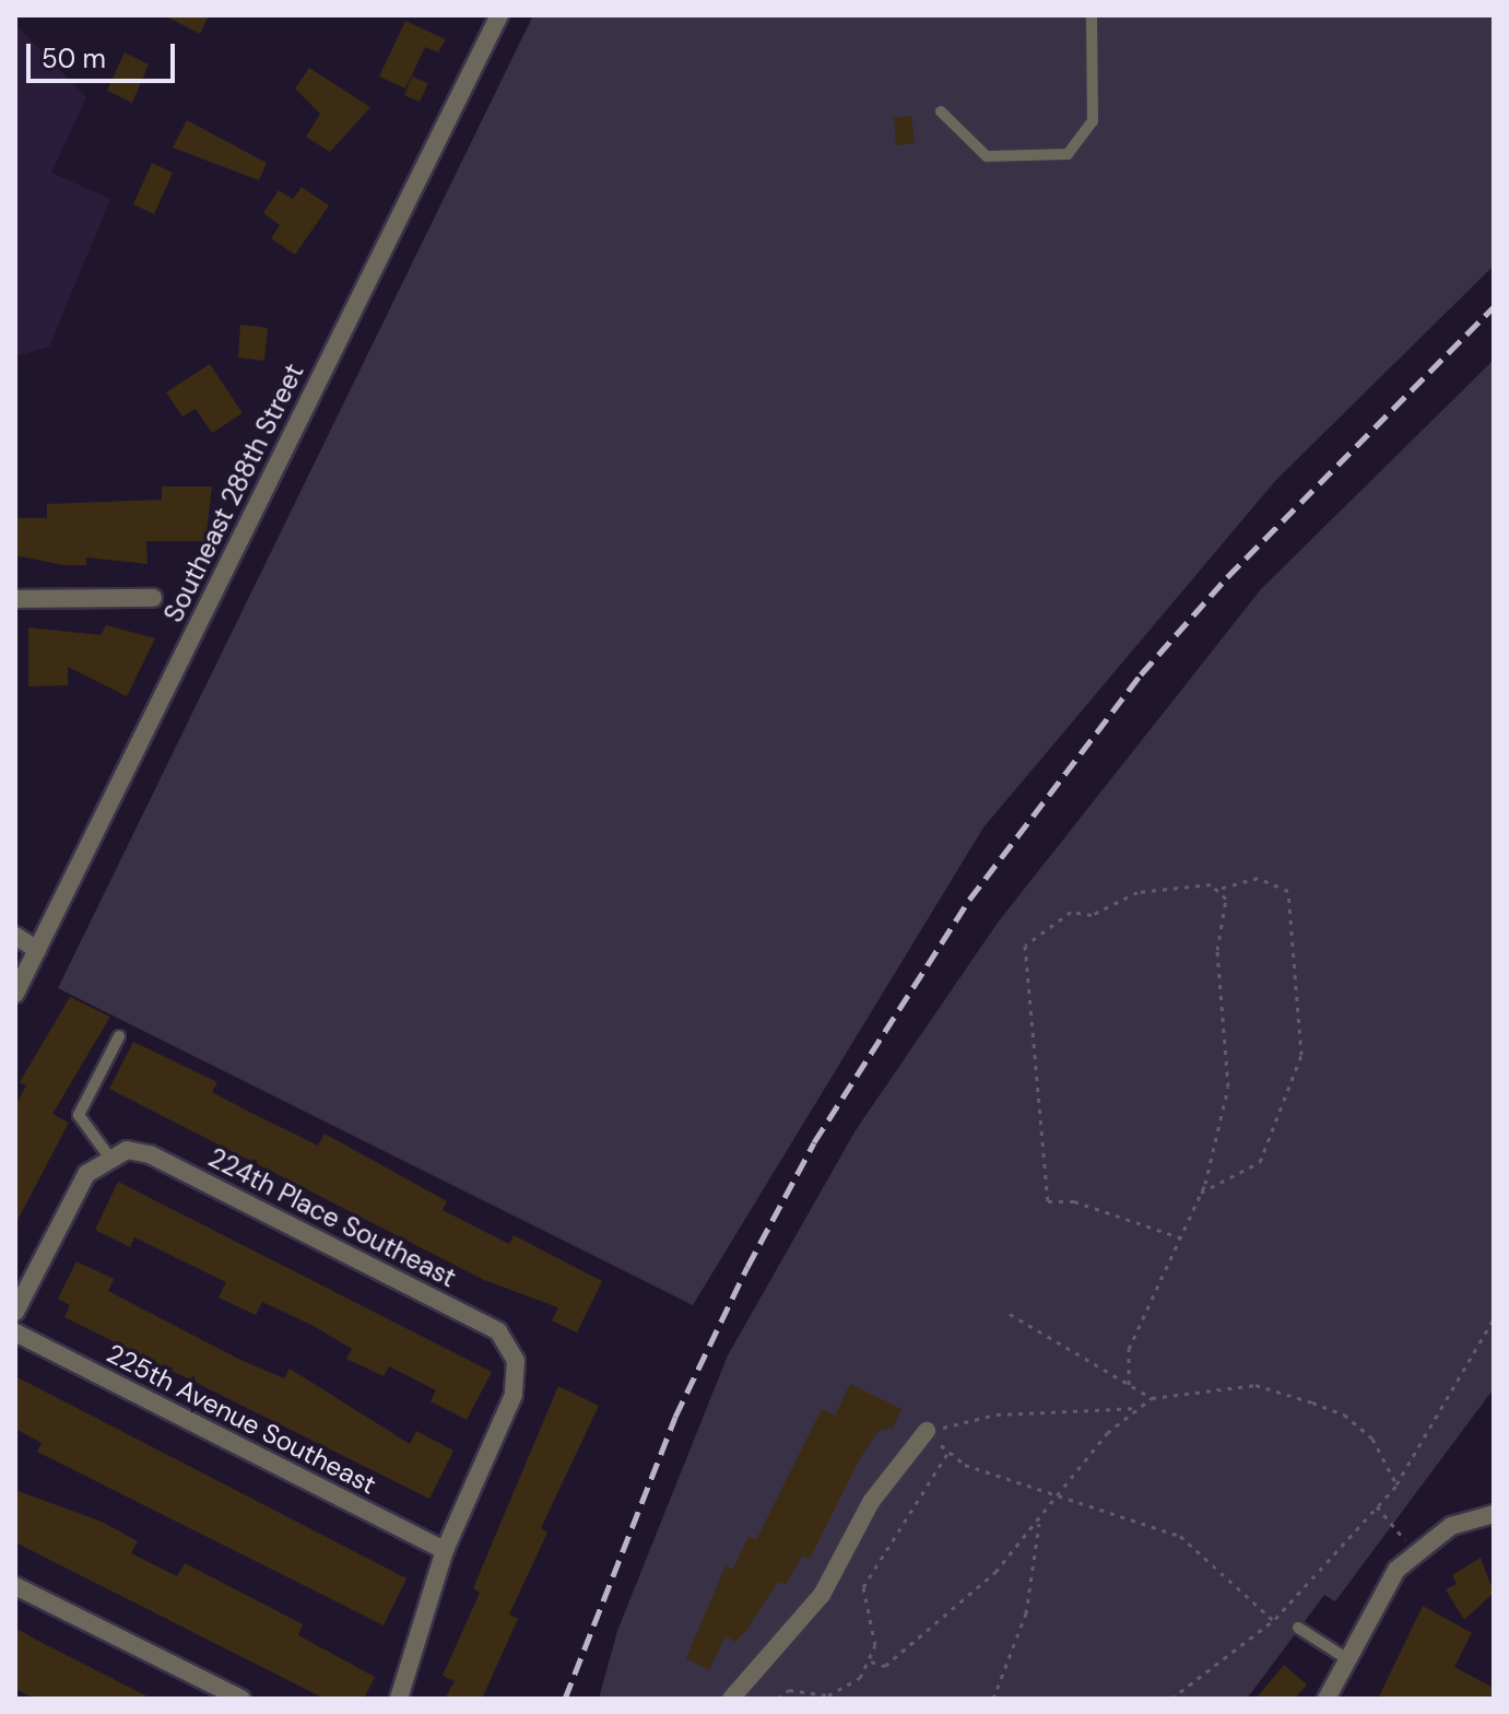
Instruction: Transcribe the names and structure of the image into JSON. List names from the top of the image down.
{
  "streets": {
    "street": ["Southeast 288th Street", "224th Place Southeast", "225th Avenue Southeast"]
  },
  "crossings": [
    ["224th Place Southeast", "225th Avenue Southeast"]
  ],
  "scale_bar": "50 m"
}
